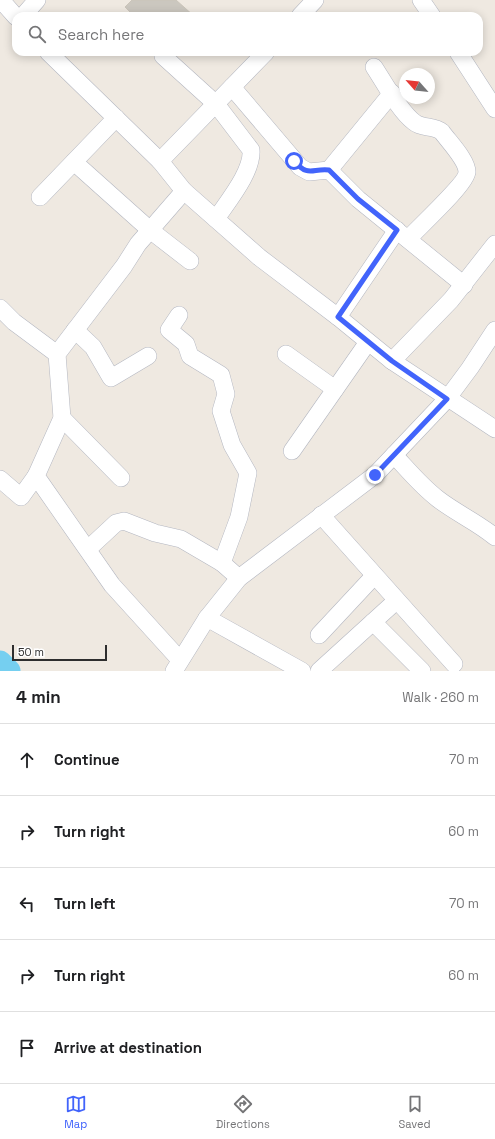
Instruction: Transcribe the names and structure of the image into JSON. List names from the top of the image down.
{
  "scale_bar": "50 m",
  "north": "top left",
  "page": {
    "search": "Search here",
    "scale": "50 m",
    "heading": ["4 min", "Walk · 260 m"],
    "list": [
      ["Continue", "70 m"],
      ["Turn right", "60 m"],
      ["Turn left", "70 m"],
      ["Turn right", "60 m"],
      "Arrive at destination"
    ],
    "nav": ["Map", "Directions", "Saved"]
  }
}
